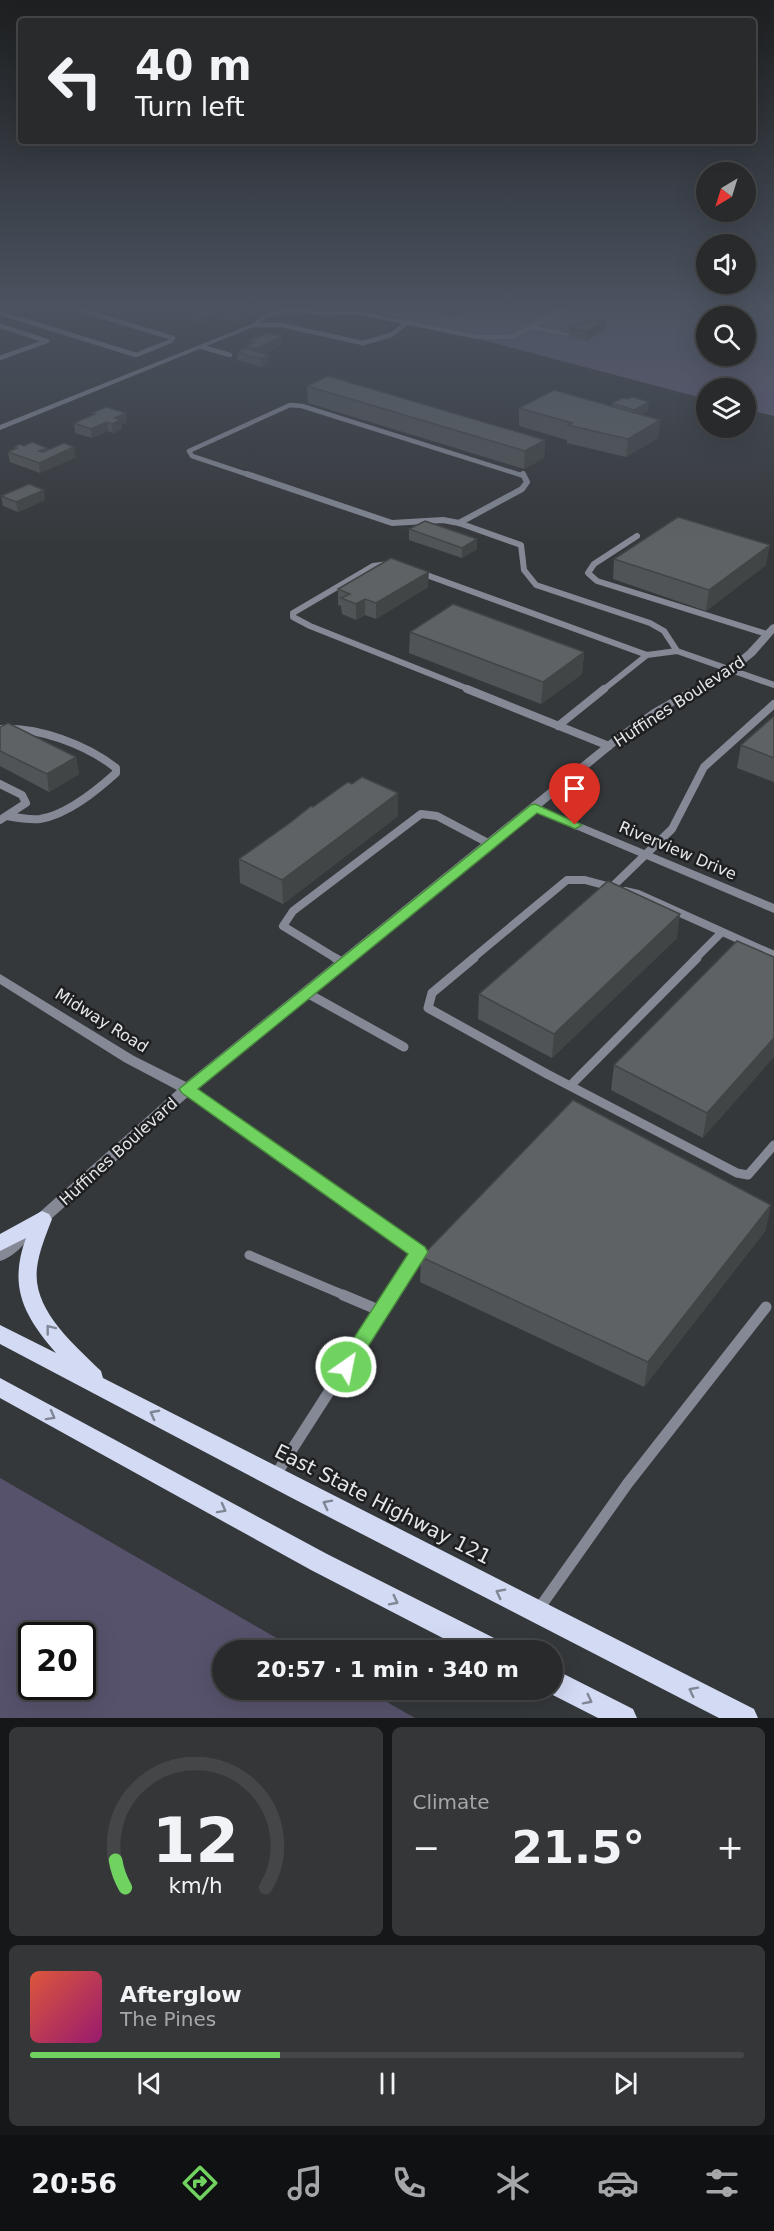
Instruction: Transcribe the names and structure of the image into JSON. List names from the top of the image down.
{
  "streets": {
    "main road": ["East State Highway 121"],
    "street": ["Huffines Boulevard", "Riverview Drive", "Midway Road"]
  },
  "crossings": [
    ["Huffines Boulevard", "Riverview Drive"],
    ["Huffines Boulevard", "Midway Road"]
  ],
  "north": "bottom left",
  "page": {
    "turn": ["40 m", "Turn left"],
    "limit": "20",
    "trip": "20:57 · 1 min · 340 m",
    "tile": "Climate",
    "heat": ["−", "21.5°", "+"],
    "song": ["Afterglow", "The Pines"],
    "tabs": "20:56",
    "gauge": ["12", "km/h"]
  }
}
